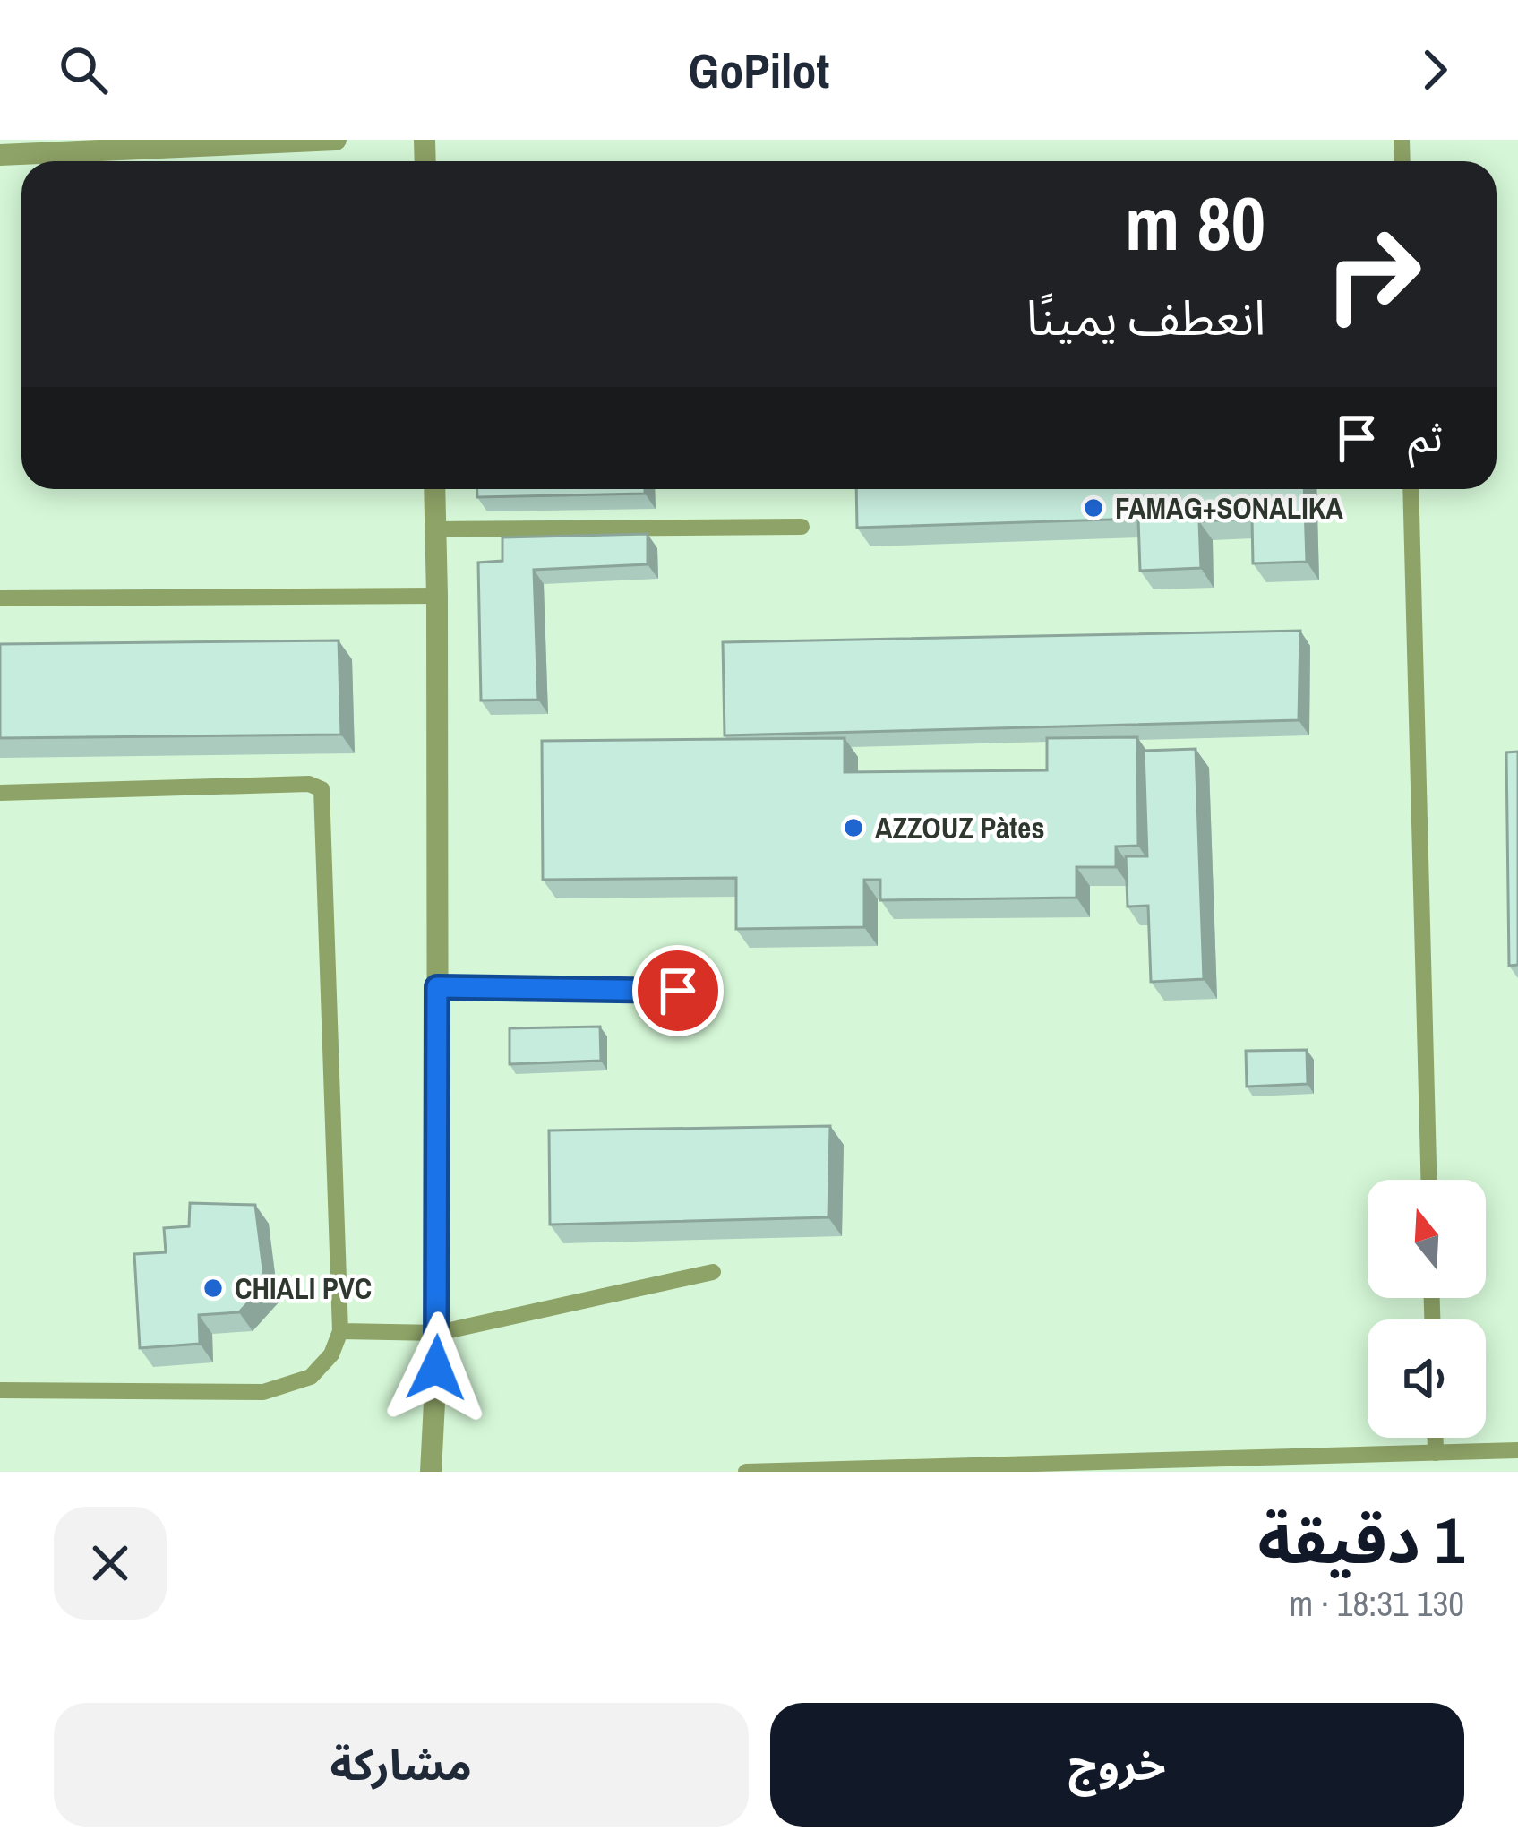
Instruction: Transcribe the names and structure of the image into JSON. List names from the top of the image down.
{
  "places": ["FAMAG+SONALIKA", "AZZOUZ Pàtes", "CHIALI PVC"],
  "north": "top",
  "page": {
    "header": "GoPilot",
    "turn": ["80 m", "انعطف يمينًا"],
    "then": "ثم",
    "heading": ["1 دقيقة", "130 m · 18:31"],
    "buttons": ["خروج", "مشاركة"]
  }
}
